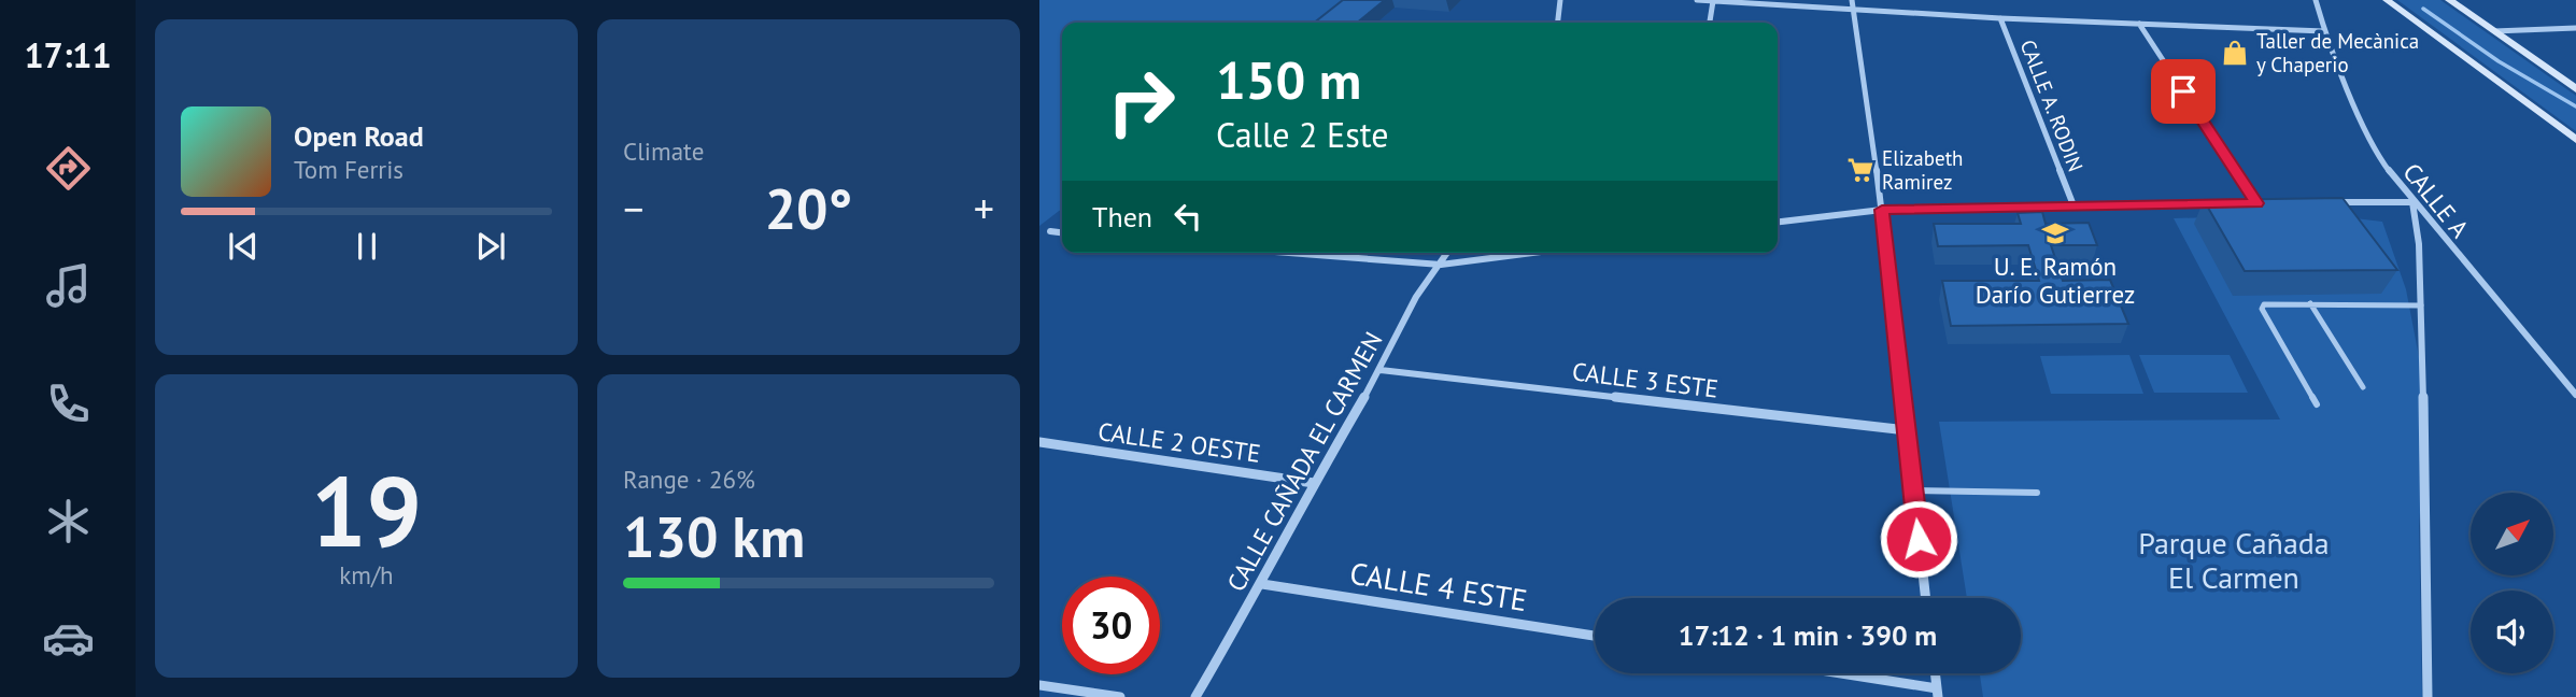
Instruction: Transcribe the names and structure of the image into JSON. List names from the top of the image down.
{
  "streets": {
    "street": [
      "CALLE A. RODIN",
      "CALLE A",
      "CALLE 3 ESTE",
      "CALLE 2 OESTE",
      "CALLE CAÑADA EL CARMEN",
      "CALLE 4 ESTE"
    ]
  },
  "crossings": [
    ["CALLE 3 ESTE", "CALLE CAÑADA EL CARMEN"],
    ["CALLE 2 OESTE", "CALLE CAÑADA EL CARMEN"],
    ["CALLE CAÑADA EL CARMEN", "CALLE 4 ESTE"]
  ],
  "parks": ["Parque Cañada El Carmen"],
  "places": {
    "shop": ["Taller de Mecànica y Chaperio"],
    "supermarket": ["Elizabeth Ramirez"],
    "school or university": ["U. E. Ramón Darío Gutierrez"]
  },
  "north": "top right",
  "page": {
    "tabs": "17:11",
    "tile": [
      "Climate",
      ["19", "km/h"],
      ["Range · 26%", "130 km"]
    ],
    "turn": ["150 m", "Calle 2 Este"],
    "song": ["Open Road", "Tom Ferris"],
    "heat": ["−", "20°", "+"],
    "then": "Then",
    "limit": "30",
    "trip": "17:12 · 1 min · 390 m"
  }
}
